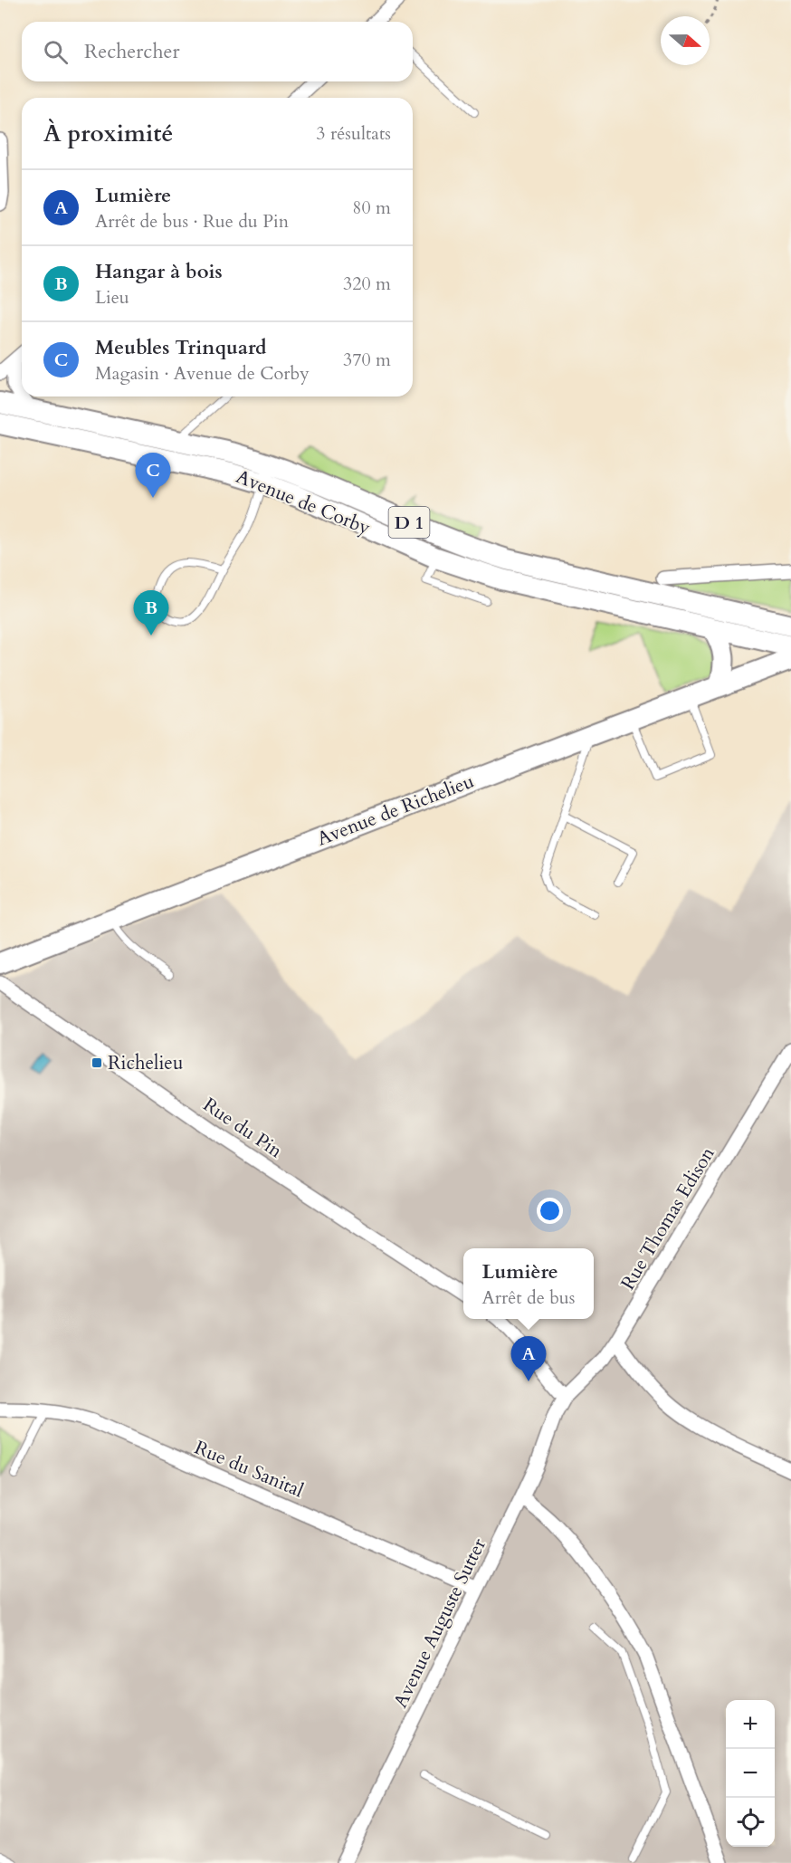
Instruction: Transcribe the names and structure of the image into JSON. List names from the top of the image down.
{
  "streets": {
    "main road": ["Avenue de Corby", "D 1", "Avenue de Richelieu"],
    "street": [
      "Rue du Pin",
      "Rue Thomas Edison",
      "Rue du Sanital",
      "Avenue Auguste Sutter"
    ]
  },
  "crossings": [
    ["Rue Thomas Edison", "Avenue Auguste Sutter"],
    ["Rue du Sanital", "Avenue Auguste Sutter"]
  ],
  "places": {
    "transit": ["Richelieu"]
  },
  "north": "right",
  "page": {
    "search": "Rechercher",
    "heading": ["À proximité", "3 résultats"],
    "list": [
      {
        "mark": "A",
        "name": "Lumière",
        "note": "Arrêt de bus · Rue du Pin",
        "value": "80 m"
      },
      {
        "mark": "B",
        "name": "Hangar à bois",
        "note": "Lieu",
        "value": "320 m"
      },
      {
        "mark": "C",
        "name": "Meubles Trinquard",
        "note": "Magasin · Avenue de Corby",
        "value": "370 m"
      }
    ],
    "pins": ["C", "B", "A"],
    "popup": ["Lumière", "Arrêt de bus"],
    "map_buttons": ["+", "−"]
  }
}
